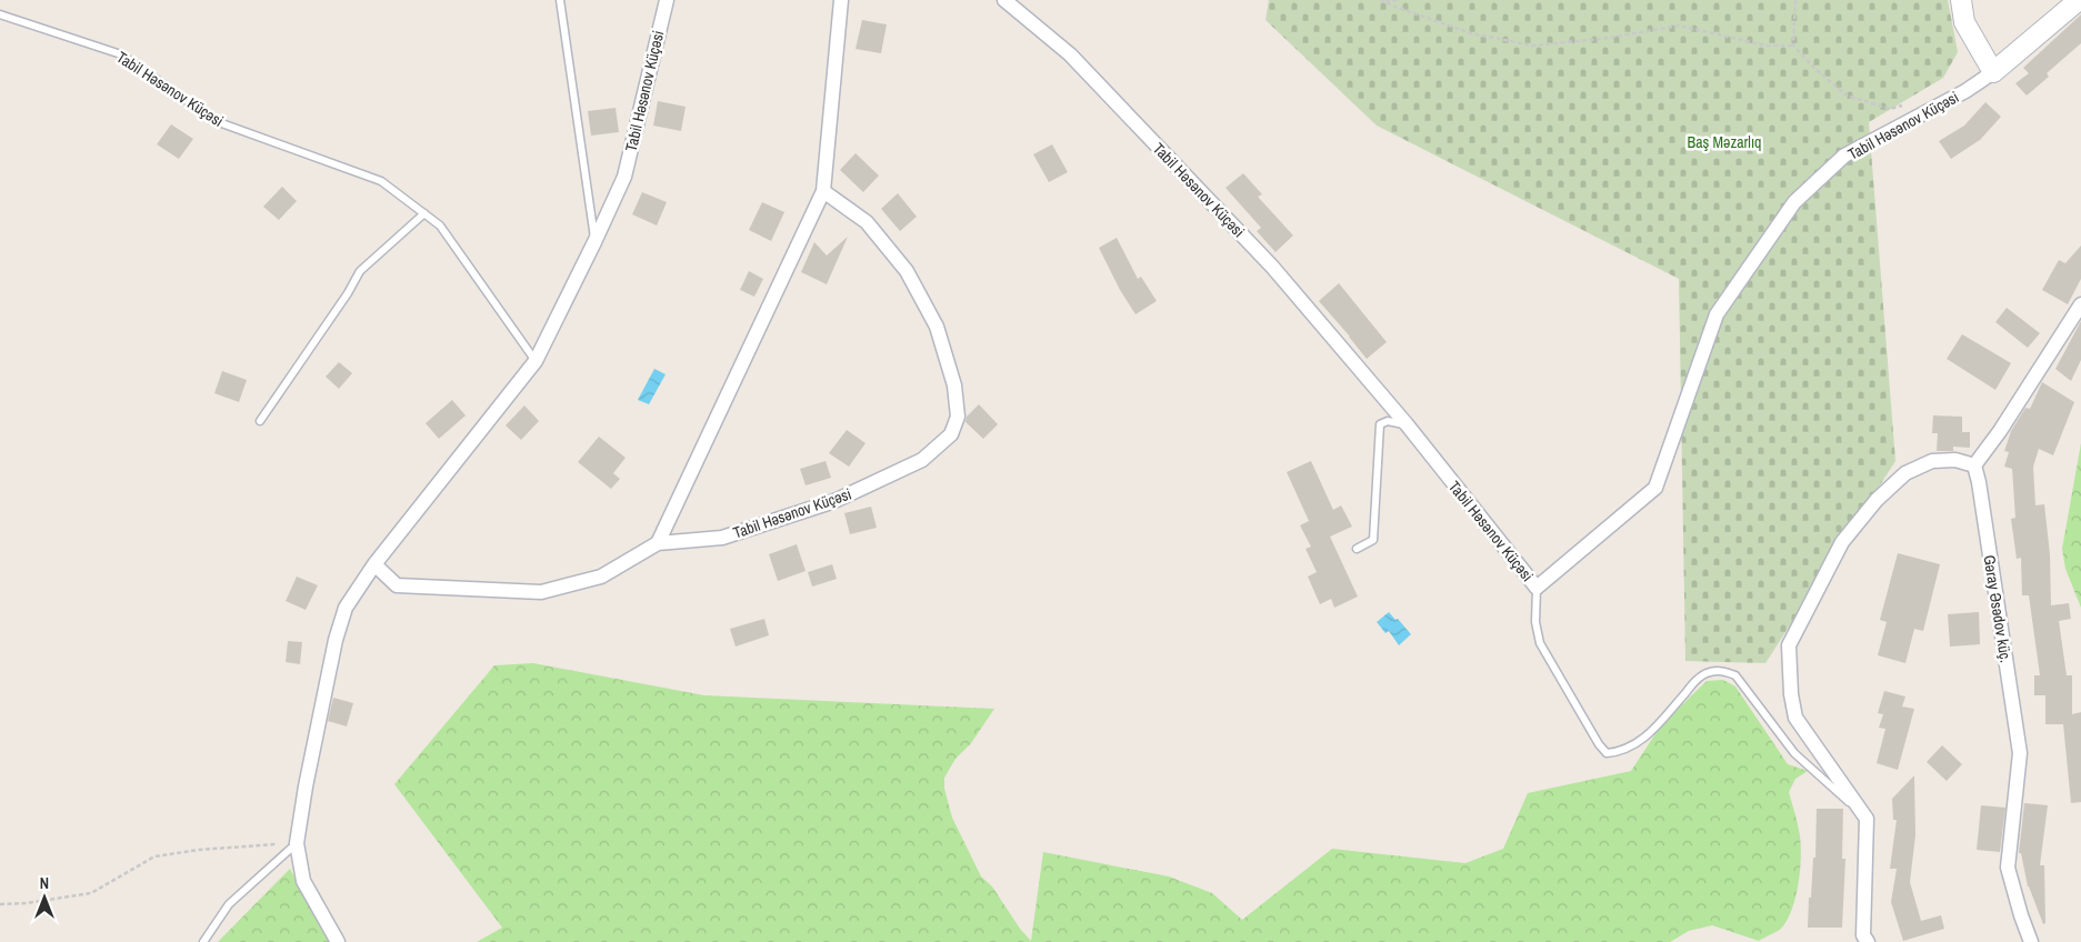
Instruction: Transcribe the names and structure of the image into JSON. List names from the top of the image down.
{
  "streets": {
    "street": ["Tabil Həsənov Küçəsi", "Gəray Əsədov küç."]
  },
  "parks": ["Baş Məzarlıq"],
  "north": "top"
}
